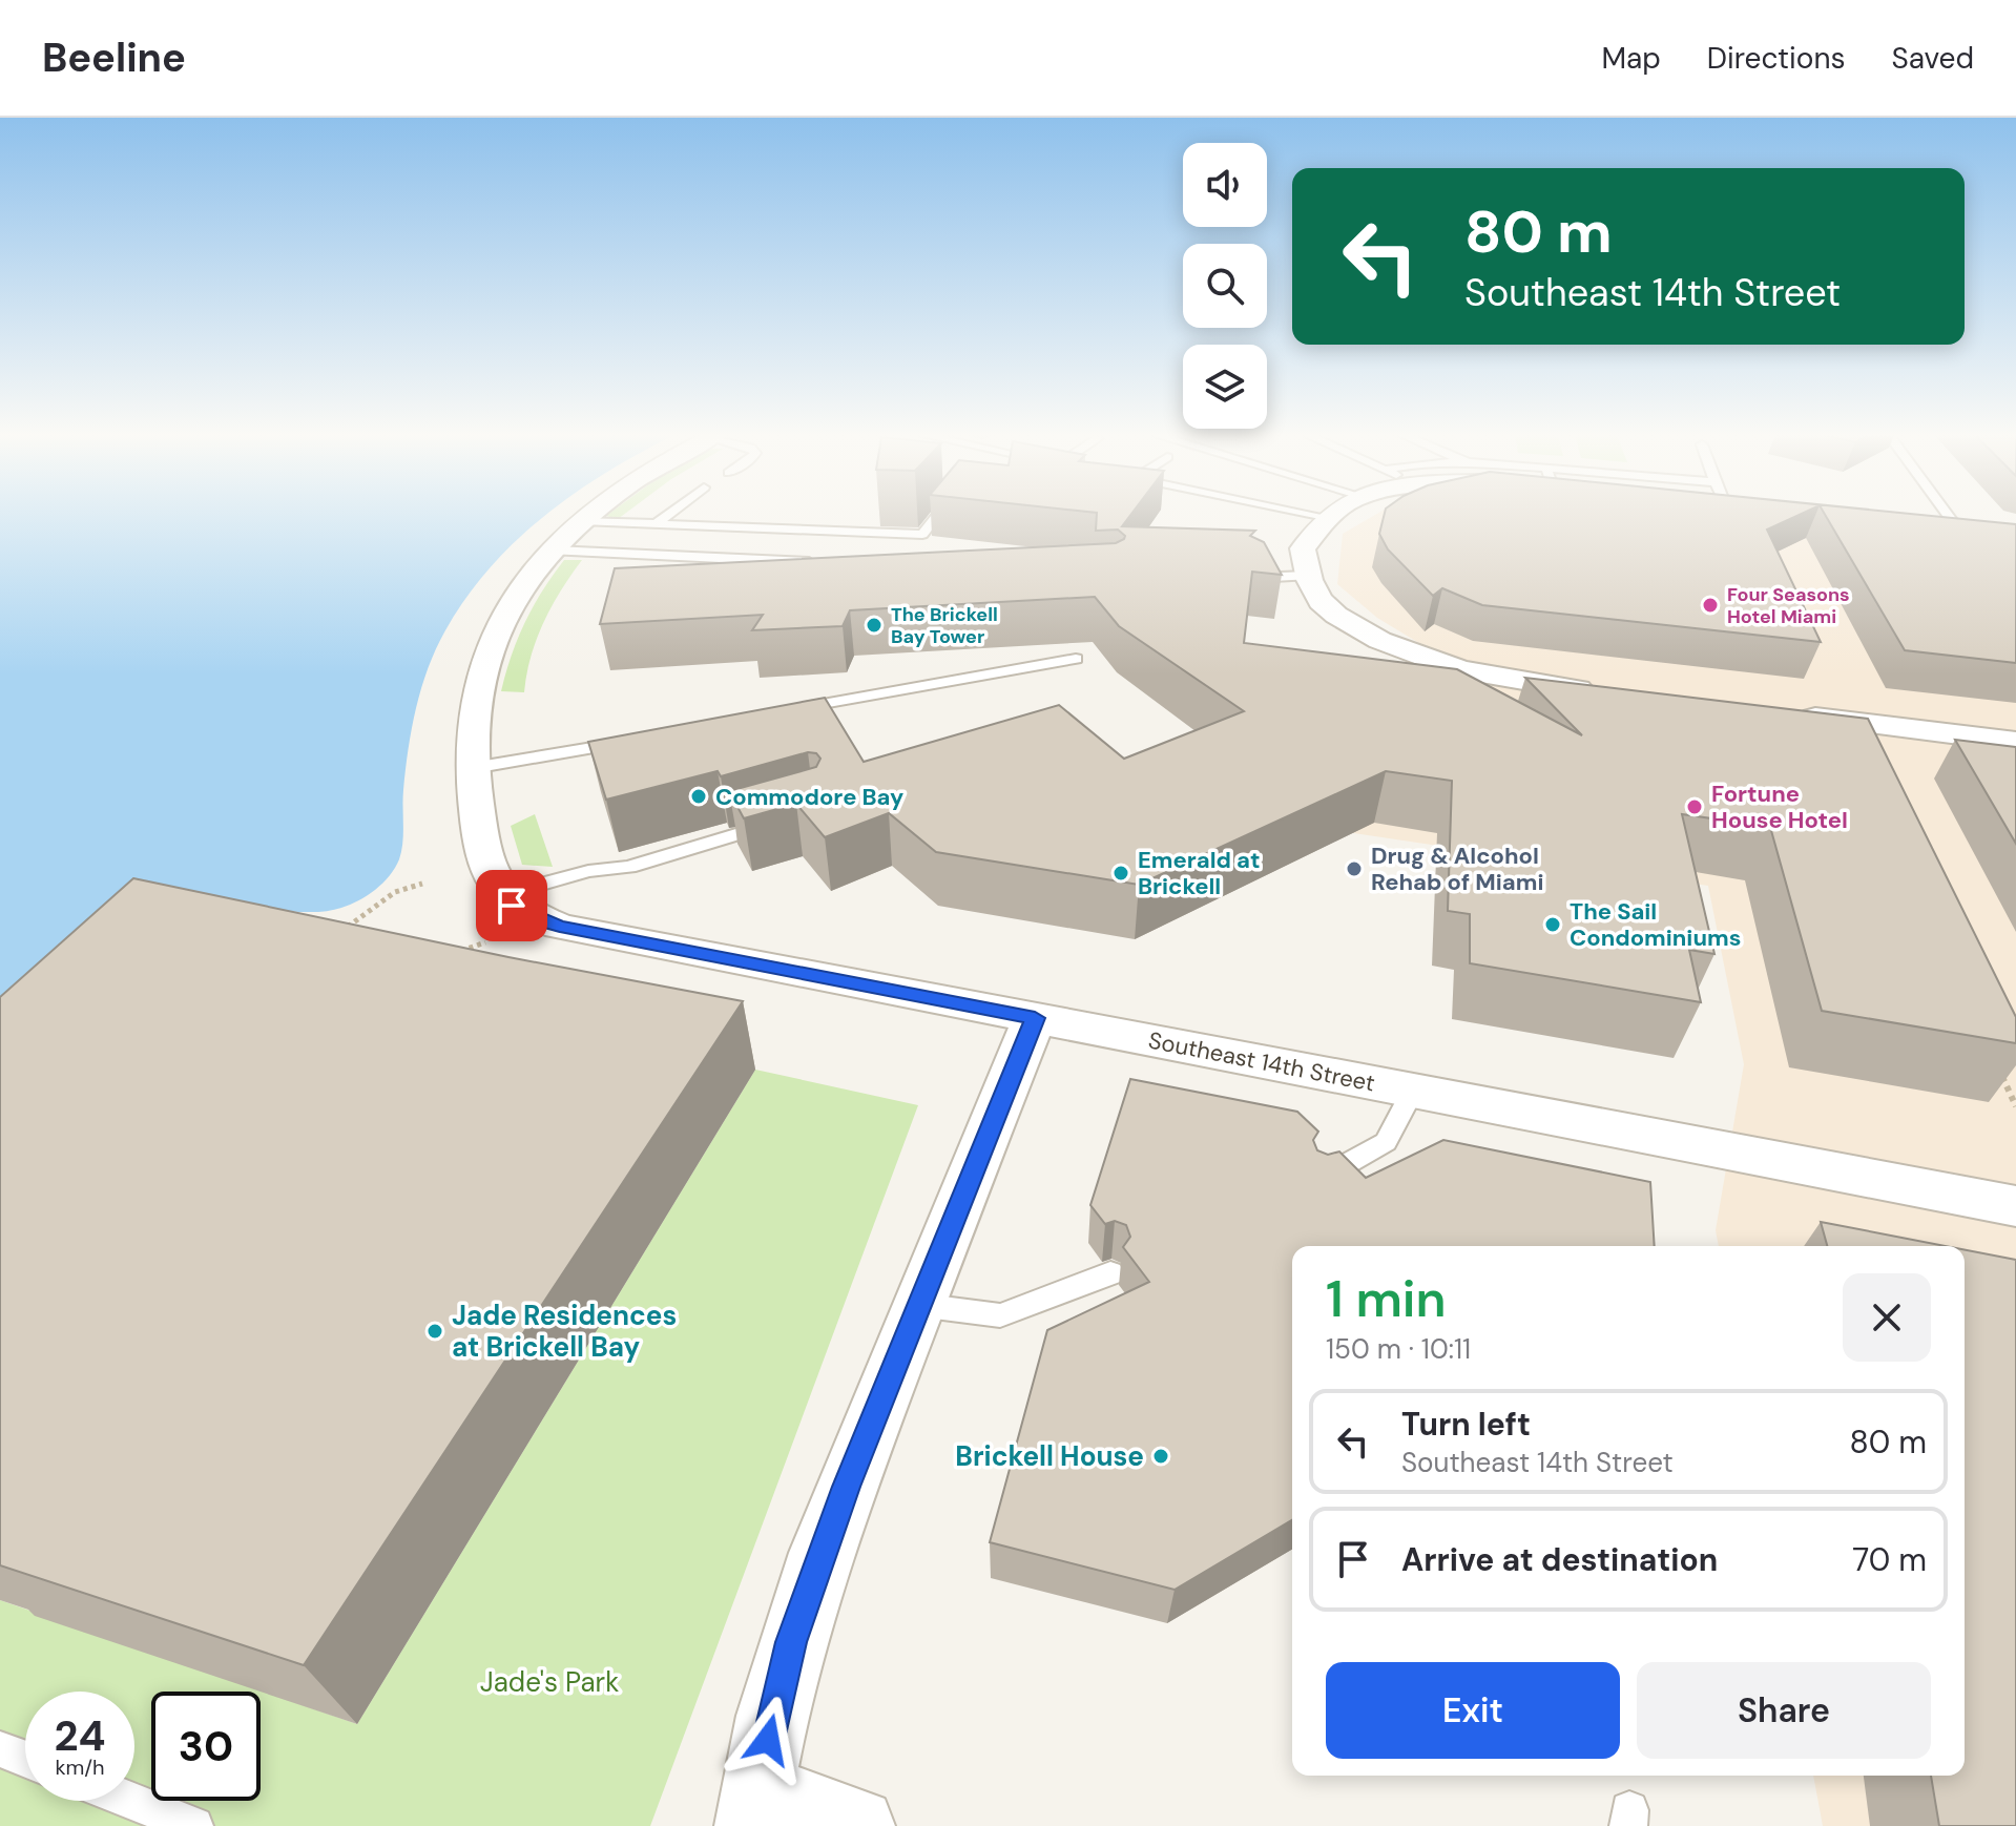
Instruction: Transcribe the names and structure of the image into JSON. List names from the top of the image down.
{
  "streets": {
    "street": ["Southeast 14th Street"]
  },
  "parks": ["Jade's Park"],
  "places": [
    "Four Seasons Hotel Miami",
    "The Brickell Bay Tower",
    "Commodore Bay",
    "Fortune House Hotel",
    "Drug & Alcohol Rehab of Miami",
    "Emerald at Brickell",
    "The Sail Condominiums",
    "Jade Residences at Brickell Bay",
    "Brickell House"
  ],
  "page": {
    "header": "Beeline",
    "nav": ["Map", "Directions", "Saved"],
    "turn": ["80 m", "Southeast 14th Street"],
    "heading": ["1 min", "150 m · 10:11"],
    "list": [
      {
        "name": "Turn left",
        "note": "Southeast 14th Street",
        "value": "80 m"
      },
      {
        "name": "Arrive at destination",
        "value": "70 m"
      }
    ],
    "buttons": ["Exit", "Share"],
    "speed": "24 km/h",
    "limit": "30"
  }
}
